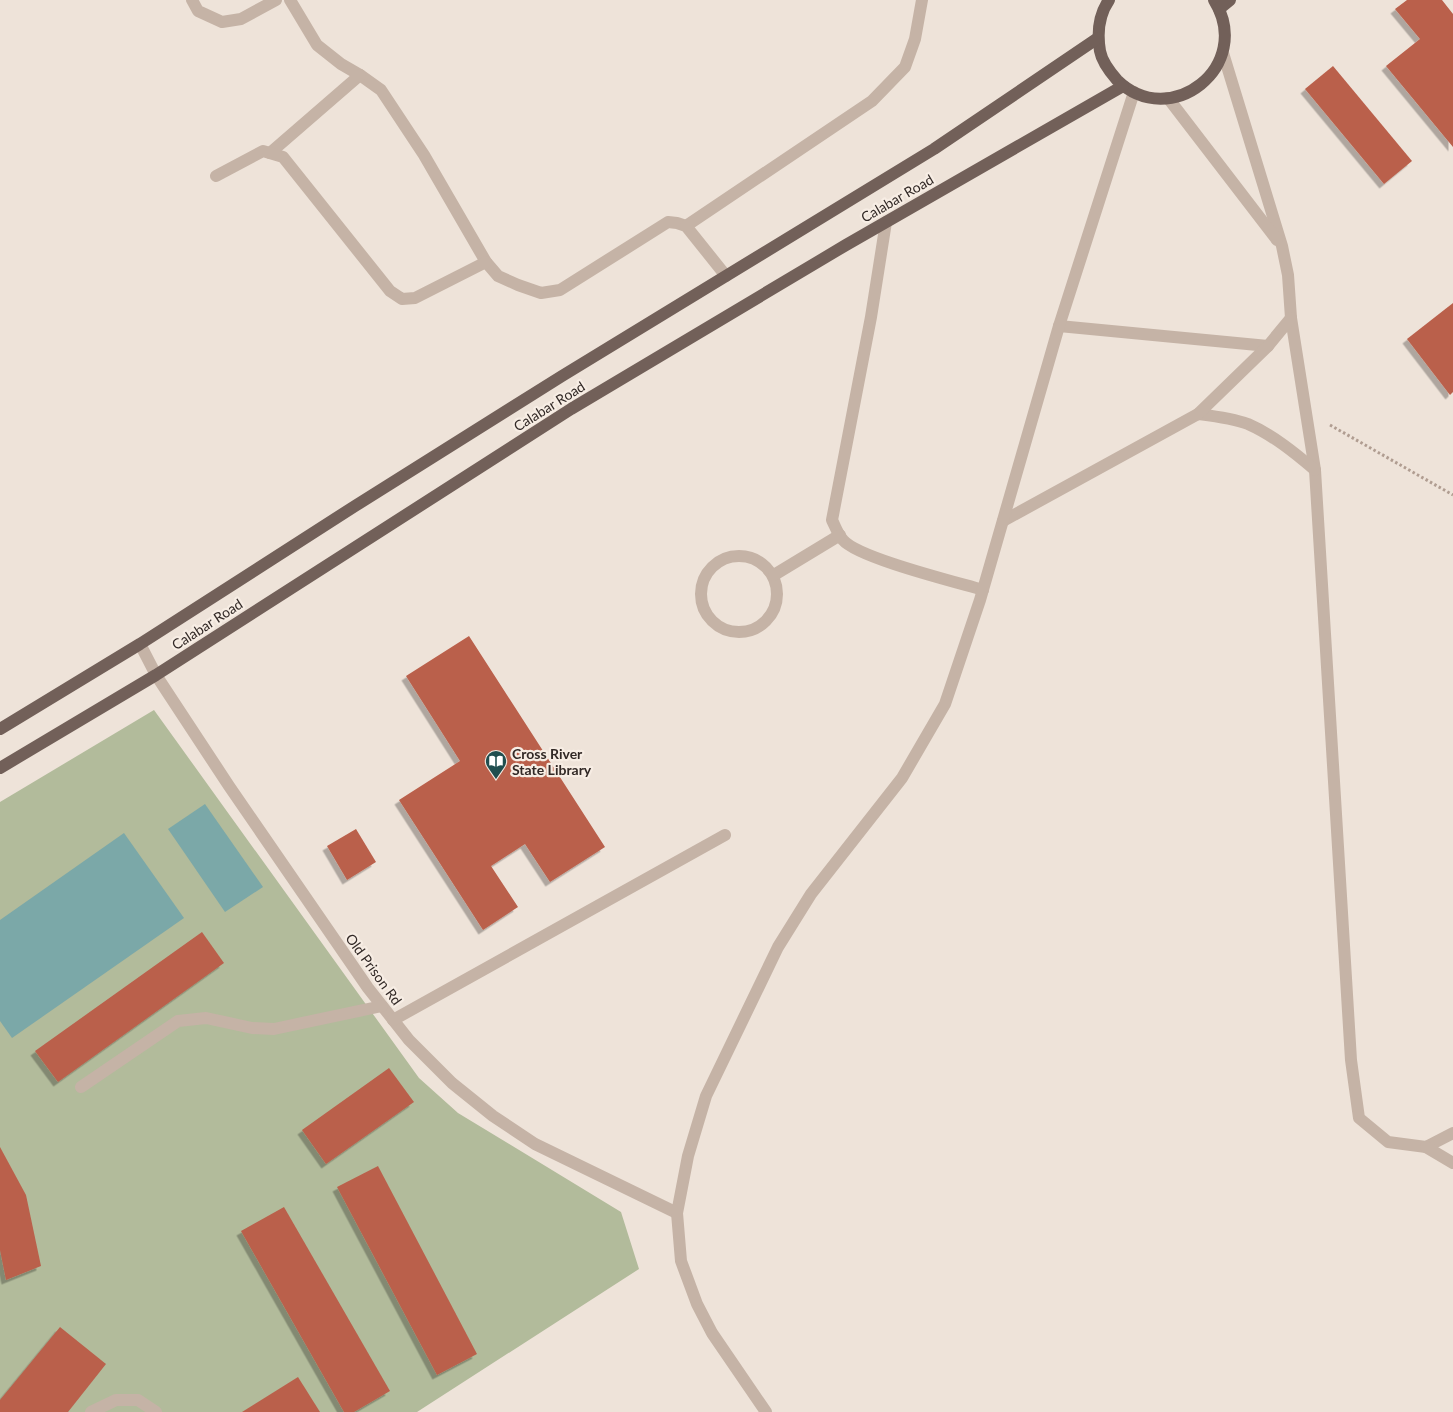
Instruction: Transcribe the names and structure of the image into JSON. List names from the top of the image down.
{
  "streets": {
    "main road": ["Calabar Road"],
    "street": ["Old Prison Rd"]
  },
  "crossings": [
    ["Calabar Road", "Old Prison Rd"]
  ],
  "places": {
    "library": ["Cross River State Library"]
  }
}
